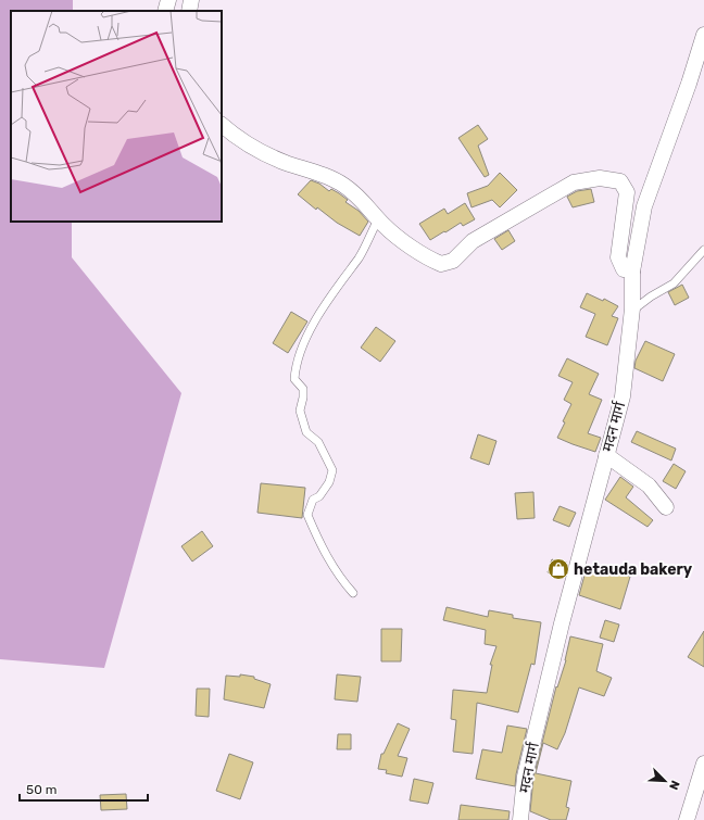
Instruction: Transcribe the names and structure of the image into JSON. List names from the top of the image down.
{
  "streets": {
    "street": ["मदन मार्ग"]
  },
  "places": {
    "shop": ["hetauda bakery"]
  },
  "scale_bar": "50 m",
  "north": "bottom right"
}
